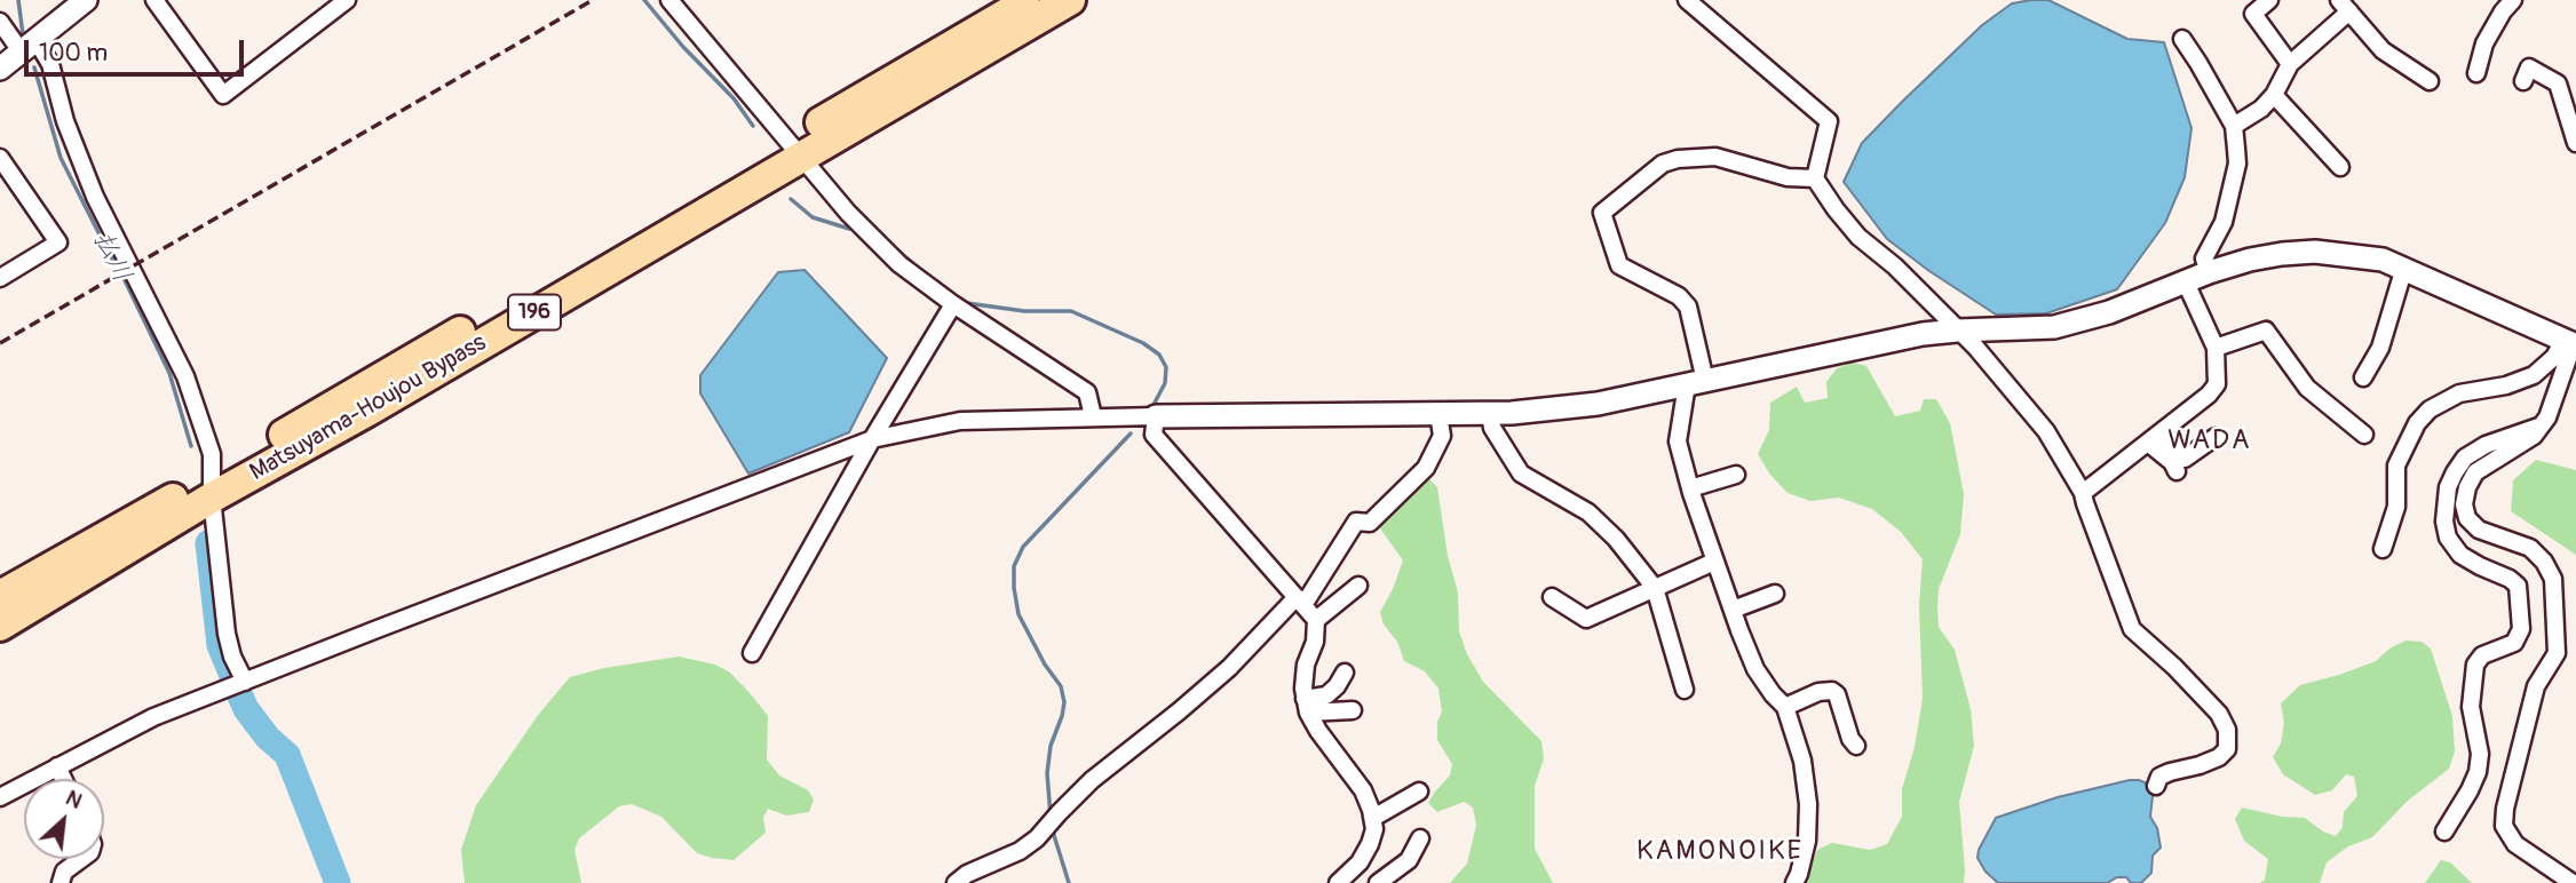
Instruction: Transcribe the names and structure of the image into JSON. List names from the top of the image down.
{
  "streets": {
    "highway": ["196", "Matsuyama-Houjou Bypass"]
  },
  "districts": ["WADA", "KAMONOIKE"],
  "water": ["払川"],
  "scale_bar": "100 m",
  "north": "top right"
}
